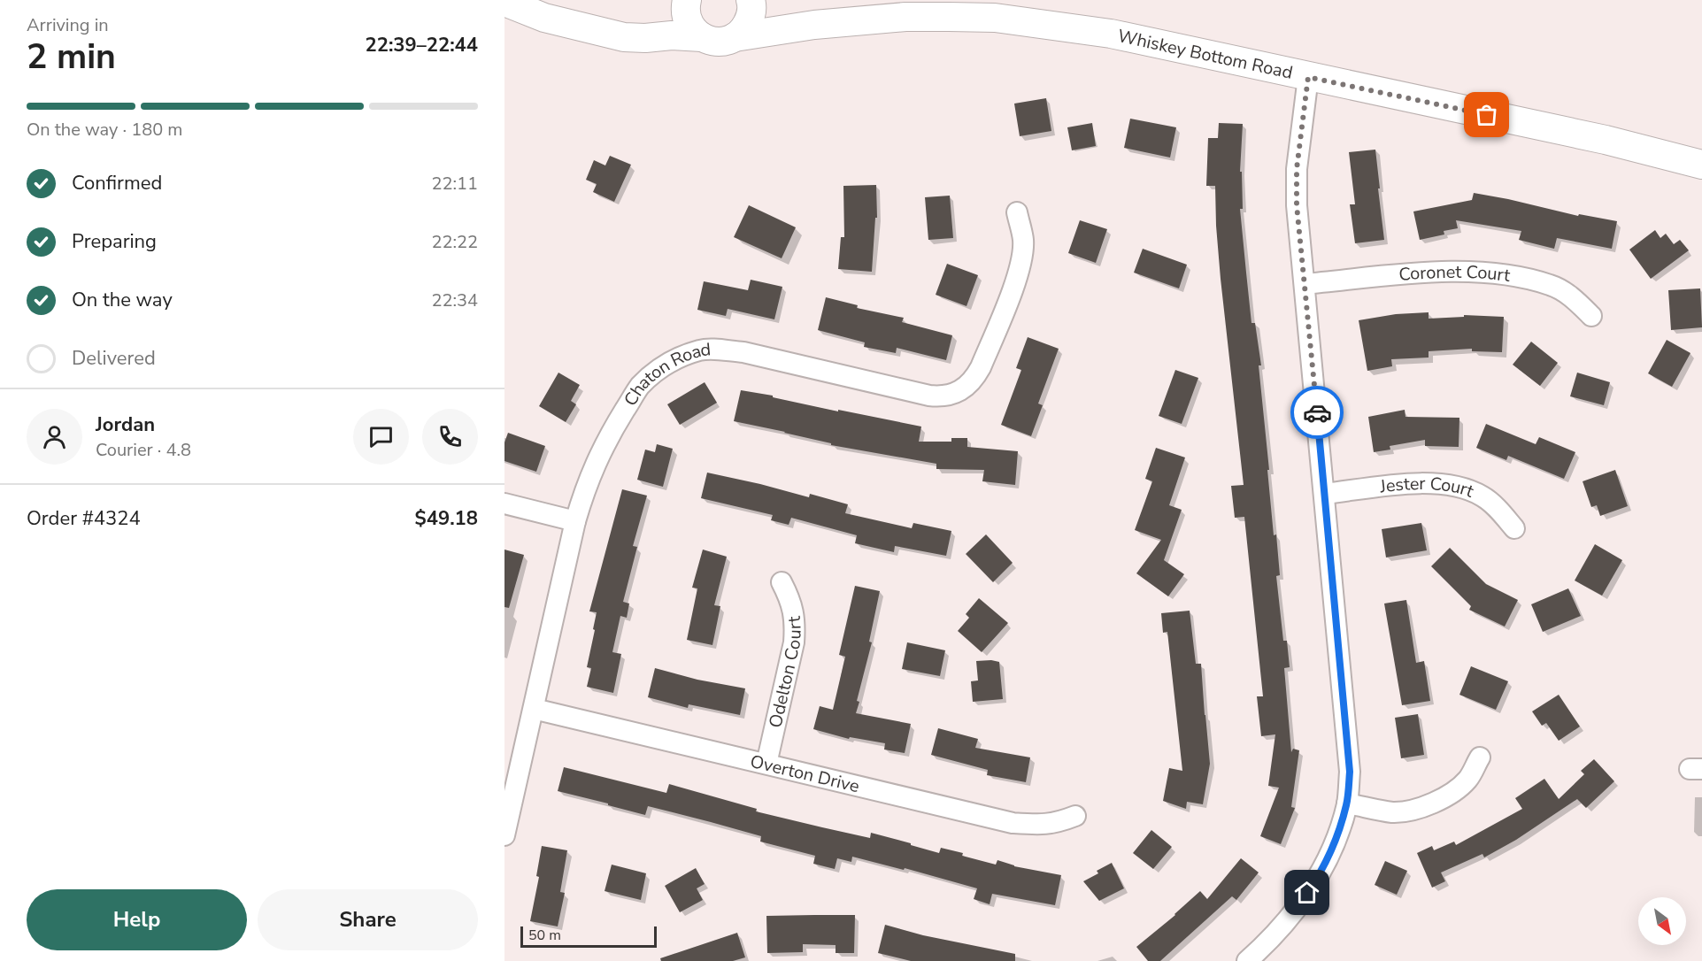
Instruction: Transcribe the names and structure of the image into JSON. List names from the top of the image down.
{
  "streets": {
    "street": [
      "Whiskey Bottom Road",
      "Coronet Court",
      "Chaton Road",
      "Jester Court",
      "Odelton Court",
      "Overton Drive"
    ]
  },
  "crossings": [
    ["Chaton Road", "Overton Drive"],
    ["Odelton Court", "Overton Drive"]
  ],
  "scale_bar": "50 m",
  "north": "bottom right",
  "page": {
    "heading": ["2 min", "Arriving in", "22:39–22:44"],
    "panel": [
      "Jordan",
      "Courier · 4.8",
      "Order #4324",
      "$49.18"
    ],
    "bar": "On the way · 180 m",
    "list": [
      ["Confirmed", "22:11"],
      ["Preparing", "22:22"],
      ["On the way", "22:34"],
      "Delivered"
    ],
    "buttons": ["Help", "Share"],
    "scale": "50 m"
  }
}
